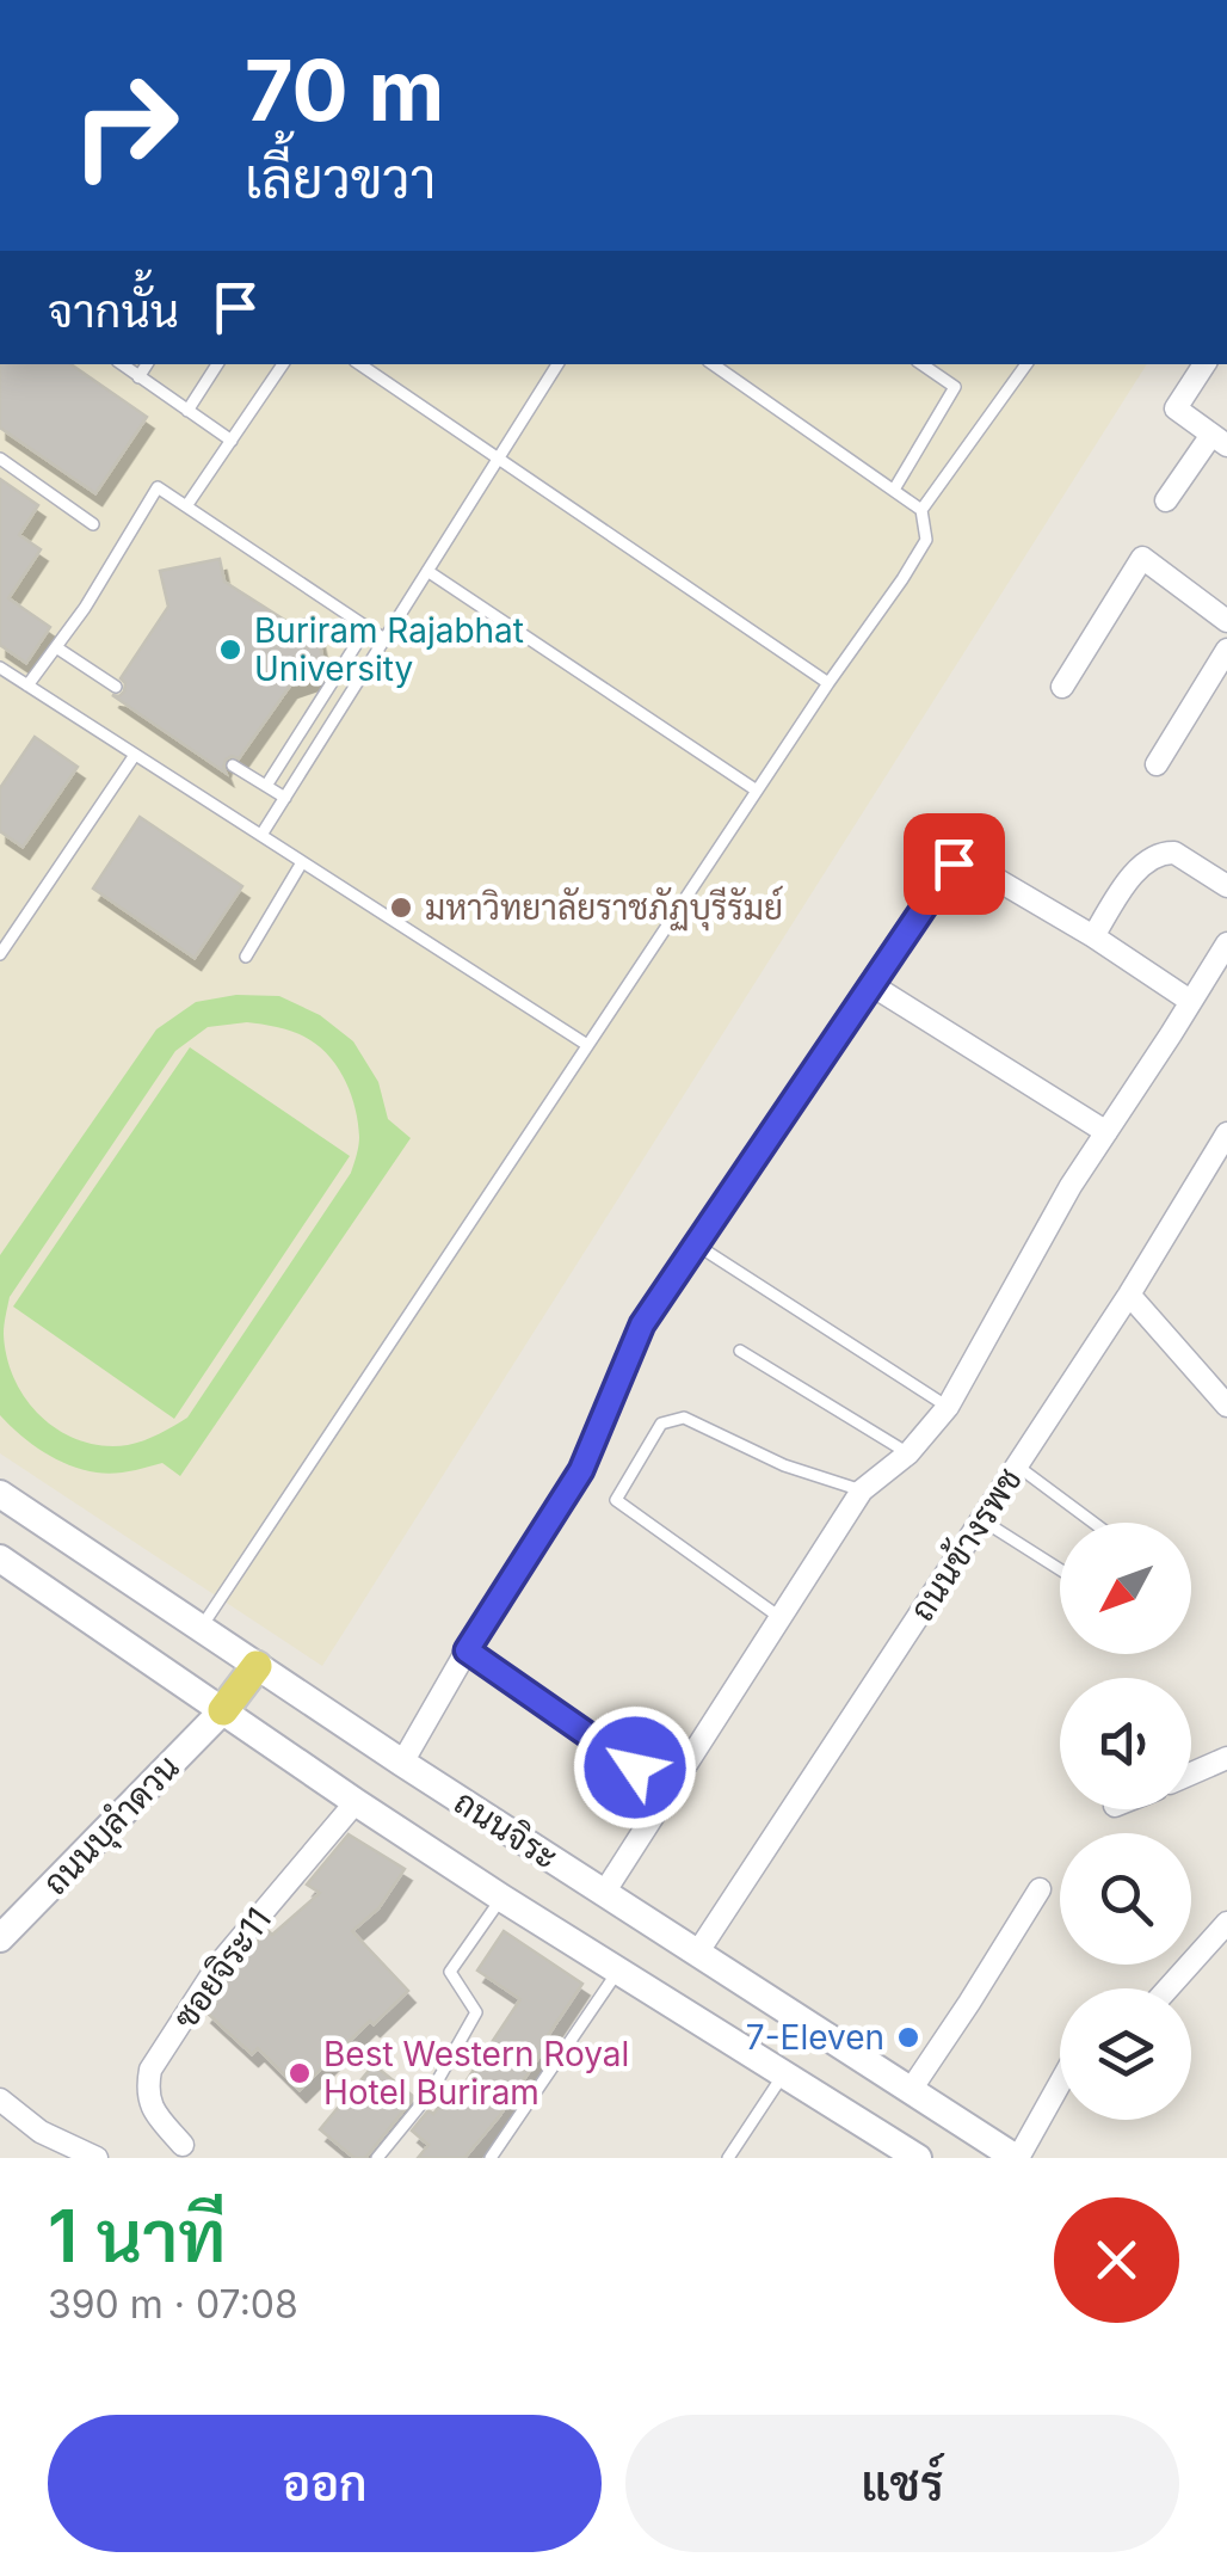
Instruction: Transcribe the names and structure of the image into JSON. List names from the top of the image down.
{
  "streets": {
    "main road": ["ถนนบุลำดวน", "ถนนจิระ"],
    "street": ["ถนนข้างรพช", "ซอยจิระ11"]
  },
  "crossings": [
    ["ถนนข้างรพช", "ถนนจิระ"],
    ["ถนนบุลำดวน", "ถนนจิระ"],
    ["ถนนจิระ", "ซอยจิระ11"]
  ],
  "places": [
    "Buriram Rajabhat University",
    "มหาวิทยาลัยราชภัฏบุรีรัมย์",
    "7-Eleven",
    "Best Western Royal Hotel Buriram"
  ],
  "north": "bottom left",
  "page": {
    "turn": ["70 m", "เลี้ยวขวา"],
    "then": "จากนั้น",
    "heading": ["1 นาที", "390 m · 07:08"],
    "buttons": ["ออก", "แชร์"]
  }
}
